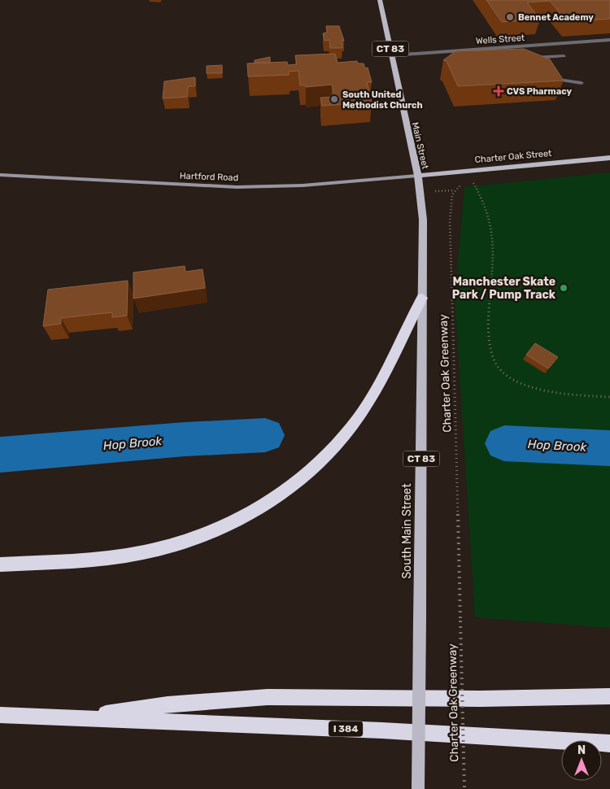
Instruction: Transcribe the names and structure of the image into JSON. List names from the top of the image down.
{
  "streets": {
    "highway": ["I 384"],
    "main road": [
      "CT 83",
      "Main Street",
      "Charter Oak Street",
      "Hartford Road",
      "South Main Street"
    ],
    "street": ["Wells Street"],
    "path": ["Charter Oak Greenway"]
  },
  "crossings": [
    ["Wells Street", "Main Street"],
    ["Main Street", "Charter Oak Street"],
    ["Main Street", "Hartford Road"],
    ["Main Street", "South Main Street"],
    ["Charter Oak Street", "Hartford Road"],
    ["Charter Oak Street", "South Main Street"],
    ["Hartford Road", "South Main Street"]
  ],
  "water": ["Hop Brook"],
  "places": {
    "other": ["Bennet Academy", "South United Methodist Church", "Manchester Skate Park / Pump Track"],
    "health": ["CVS Pharmacy"]
  },
  "north": "top"
}
